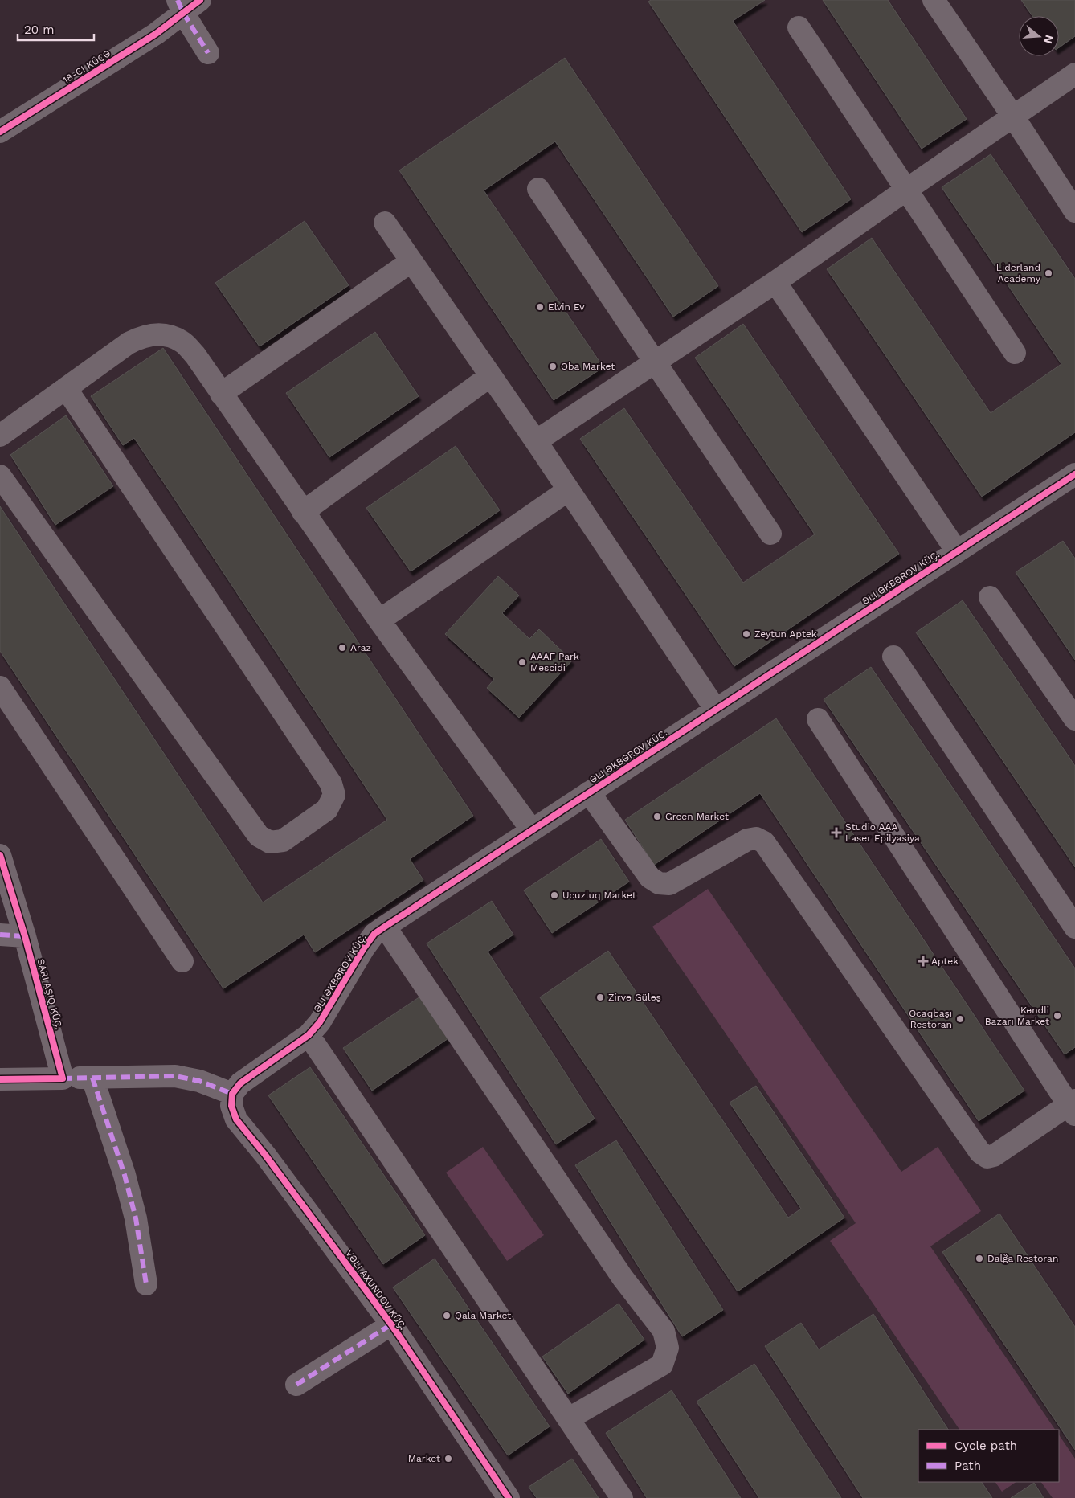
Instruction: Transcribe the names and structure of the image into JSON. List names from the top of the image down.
{
  "streets": {
    "street": ["18-CI KÜÇƏ", "ƏLI ƏKBƏROV KÜÇ.", "VƏLI AXUNDOV KÜÇ."],
    "cycle path": ["SARI AŞIQ KÜÇ."]
  },
  "crossings": [
    ["ƏLI ƏKBƏROV KÜÇ.", "VƏLI AXUNDOV KÜÇ."]
  ],
  "places": {
    "other": [
      "Liderland Academy",
      "Elvin Ev",
      "Oba Market",
      "Zeytun Aptek",
      "Araz",
      "AAAF Park Məscidi",
      "Green Market",
      "Ucuzluq Market",
      "Zirvə Güləş",
      "Kəndli Bazarı Market",
      "Ocaqbaşı Restoran",
      "Dalğa Restoran",
      "Qala Market",
      "Market"
    ],
    "health": ["Studio AAA Laser Epilyasiya", "Aptek"]
  },
  "legend": ["Cycle path", "Path"],
  "scale_bar": "20 m",
  "north": "right"
}
